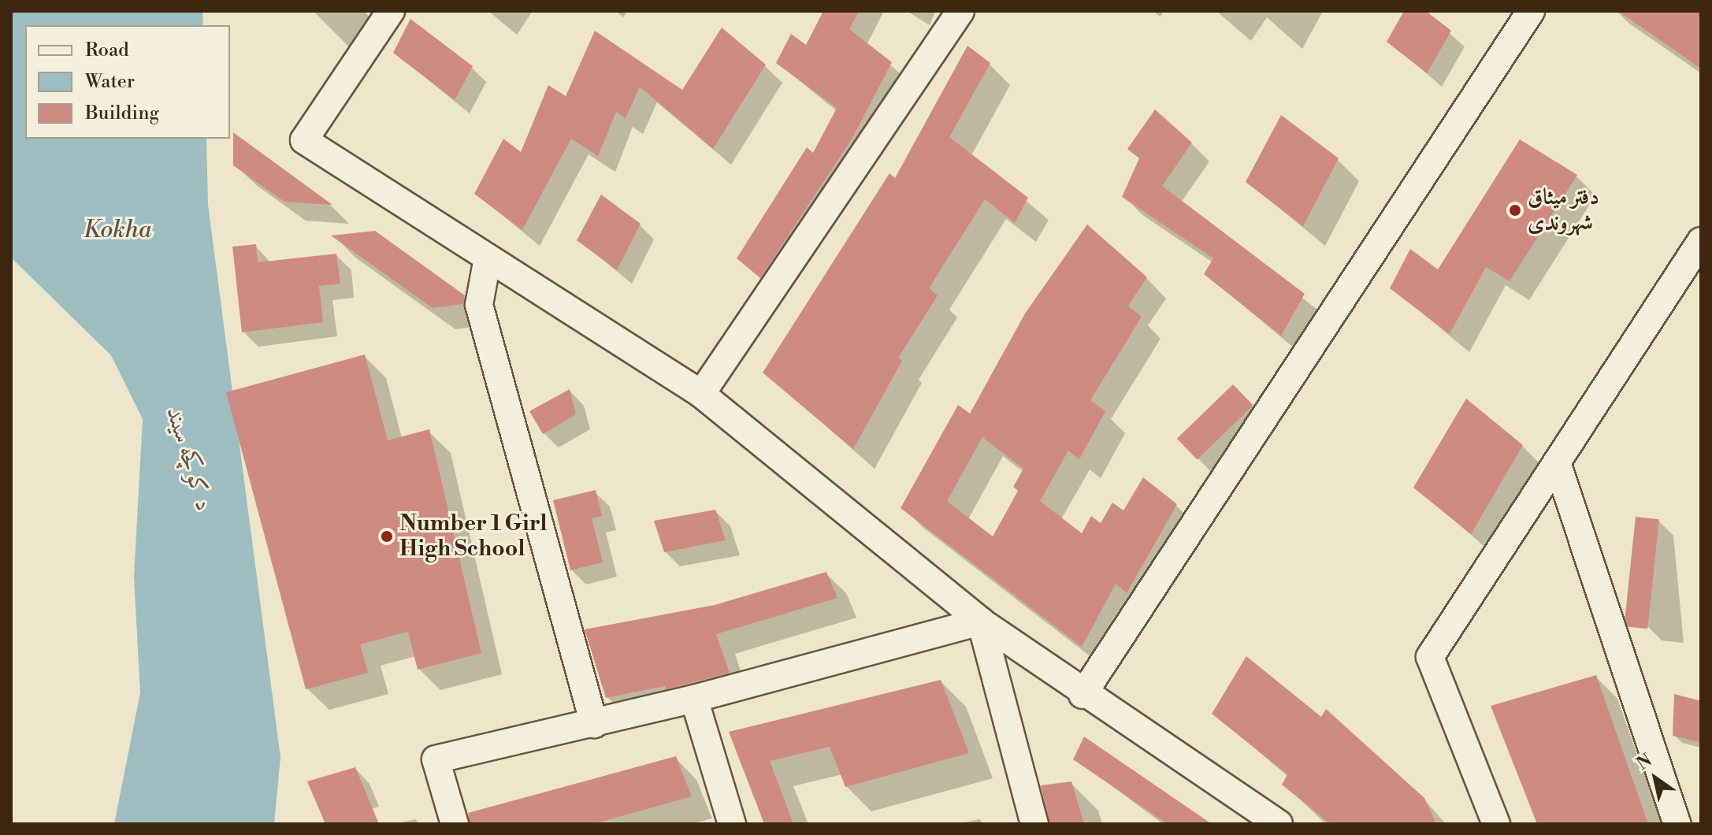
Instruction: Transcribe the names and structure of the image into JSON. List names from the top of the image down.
{
  "water": ["Kokha", "د کوکچه سیند"],
  "places": ["دفتر میثاق شهروندی", "Number 1 Girl High School"],
  "legend": ["Road", "Water", "Building"],
  "north": "top left"
}
